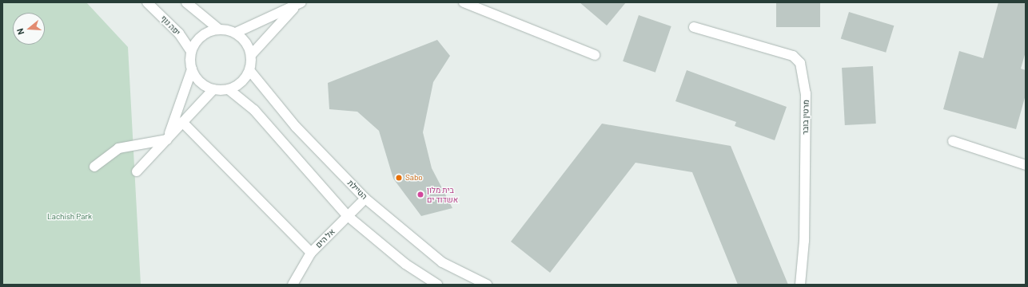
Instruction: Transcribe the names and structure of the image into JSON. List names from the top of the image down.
{
  "streets": {
    "main road": [
      "יפה נוף",
      "מרטין בובר",
      "הטיילת",
      "אל הים"
    ]
  },
  "crossings": [
    ["יפה נוף", "הטיילת"],
    ["הטיילת", "אל הים"]
  ],
  "parks": ["Lachish Park"],
  "places": ["Sabo", "בית מלון אשדוד ים"],
  "north": "left"
}
